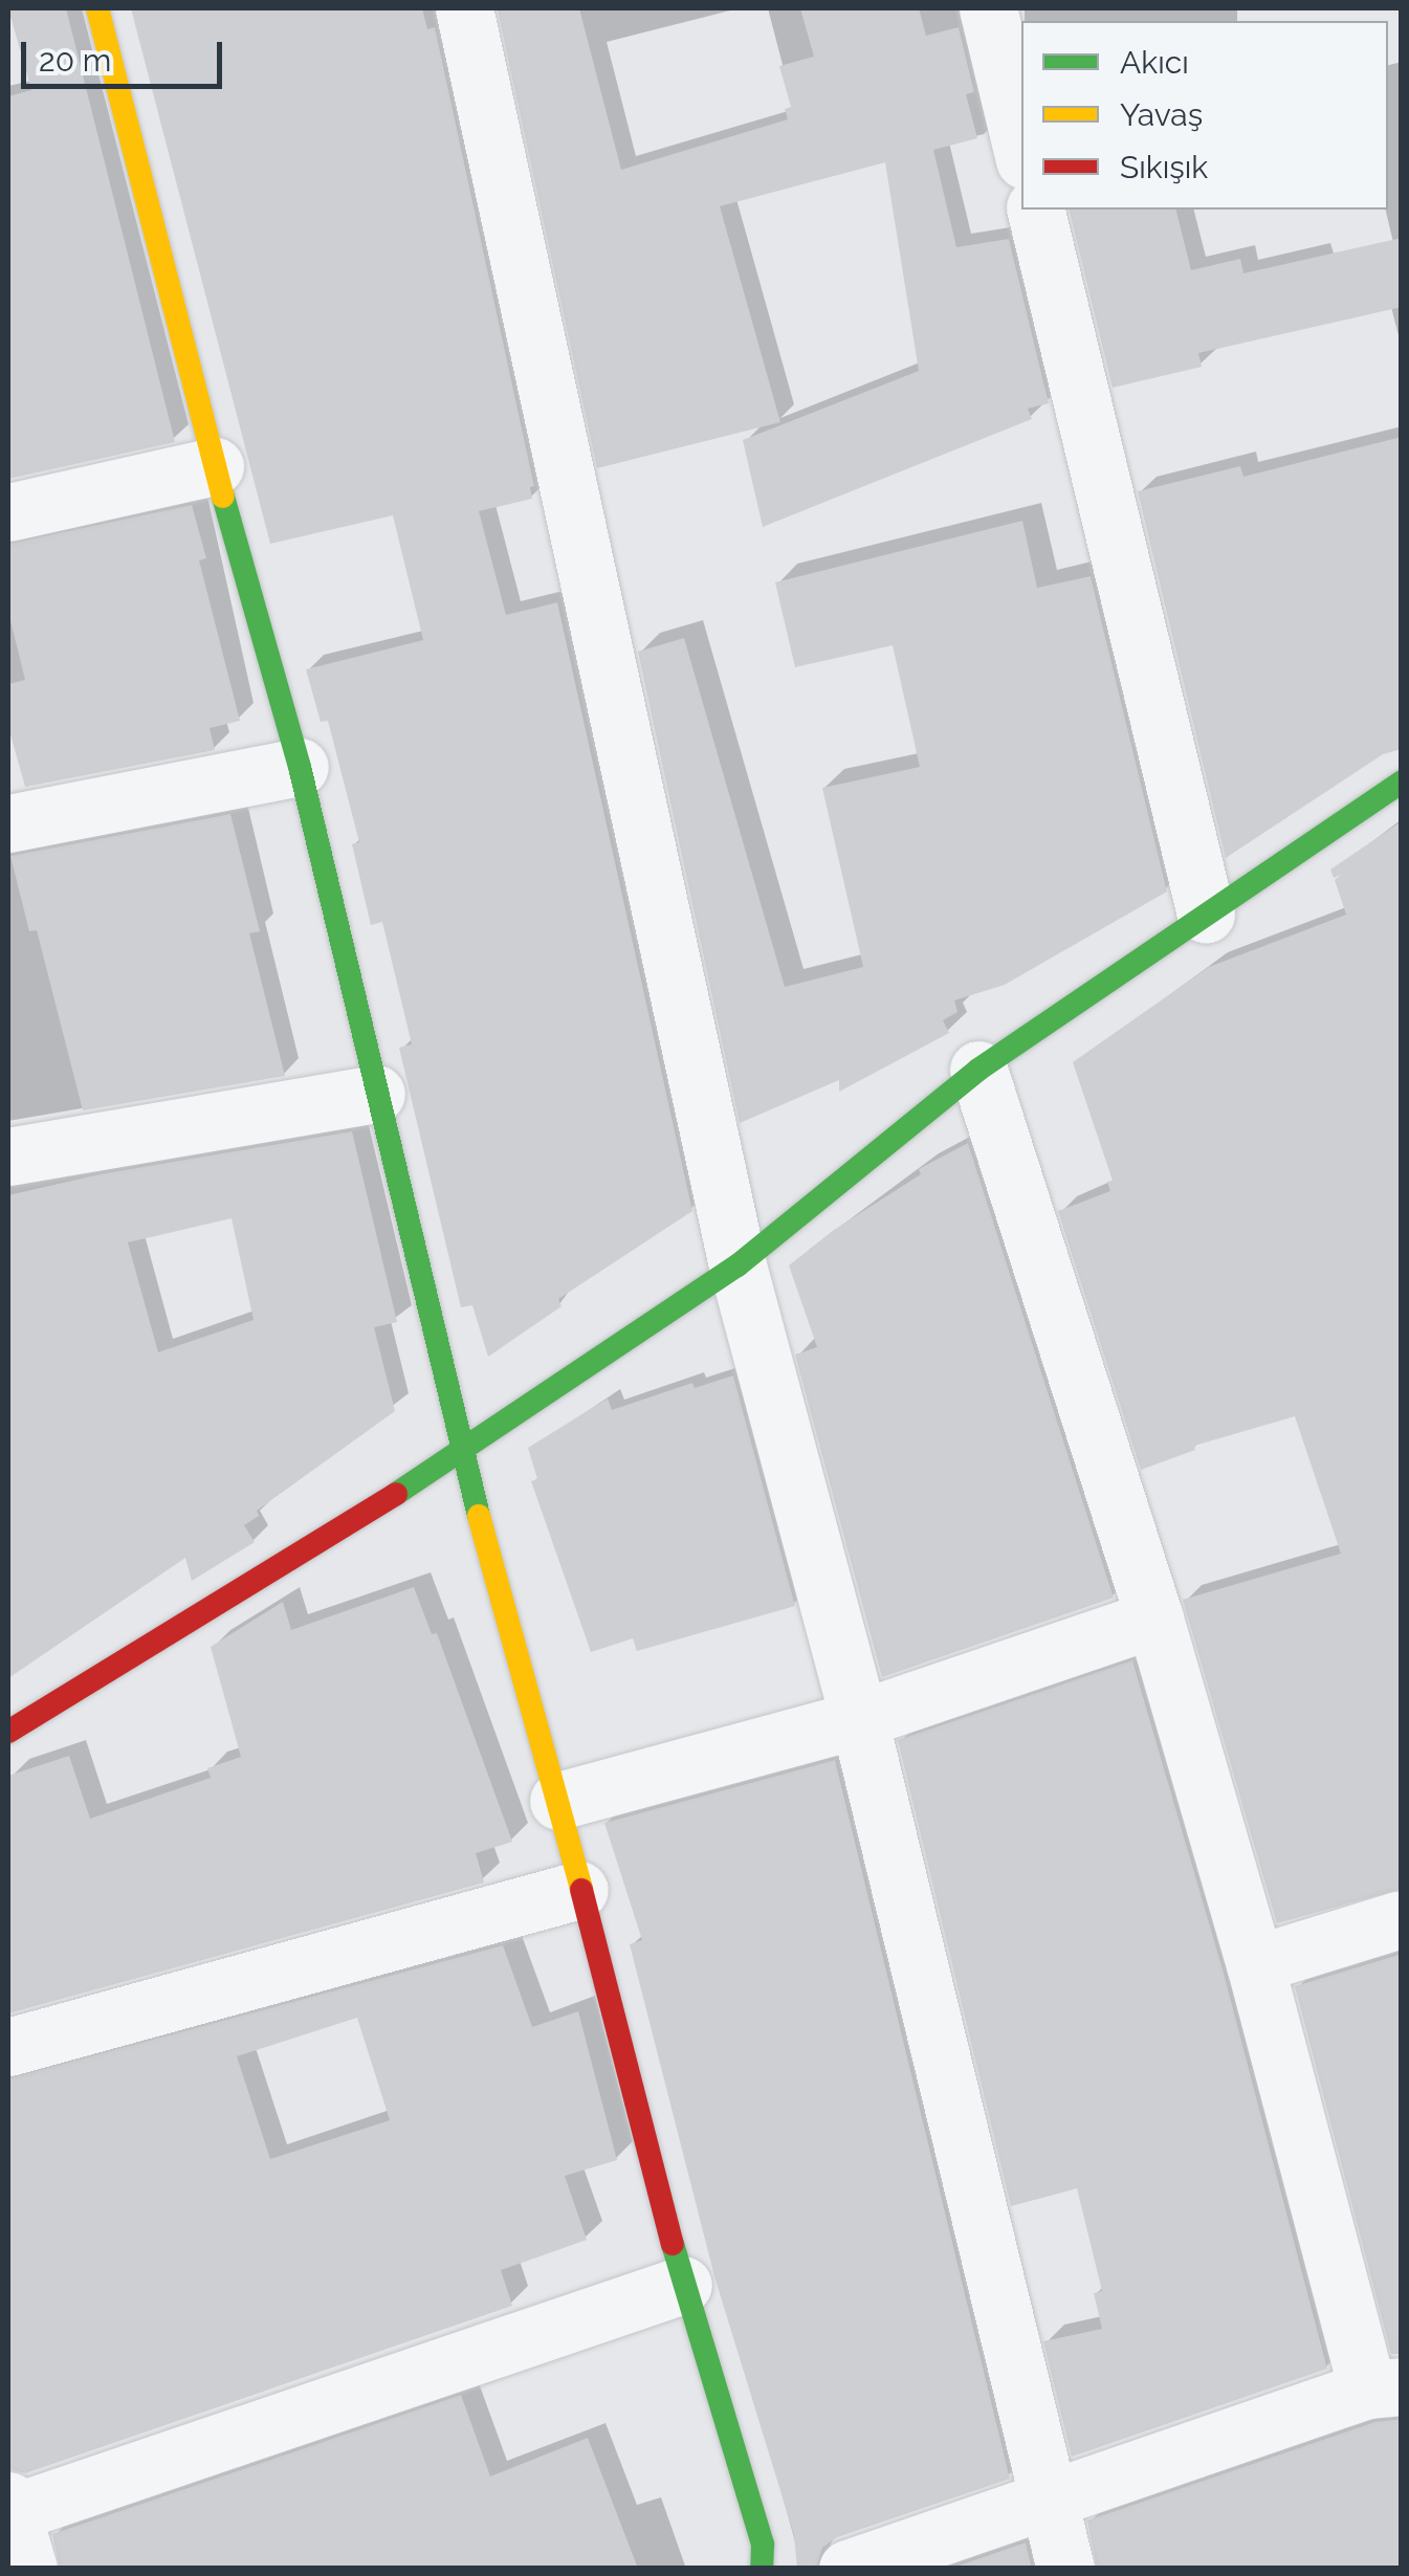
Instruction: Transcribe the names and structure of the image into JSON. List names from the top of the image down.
{
  "legend": ["Akıcı", "Yavaş", "Sıkışık"],
  "scale_bar": "20 m"
}
